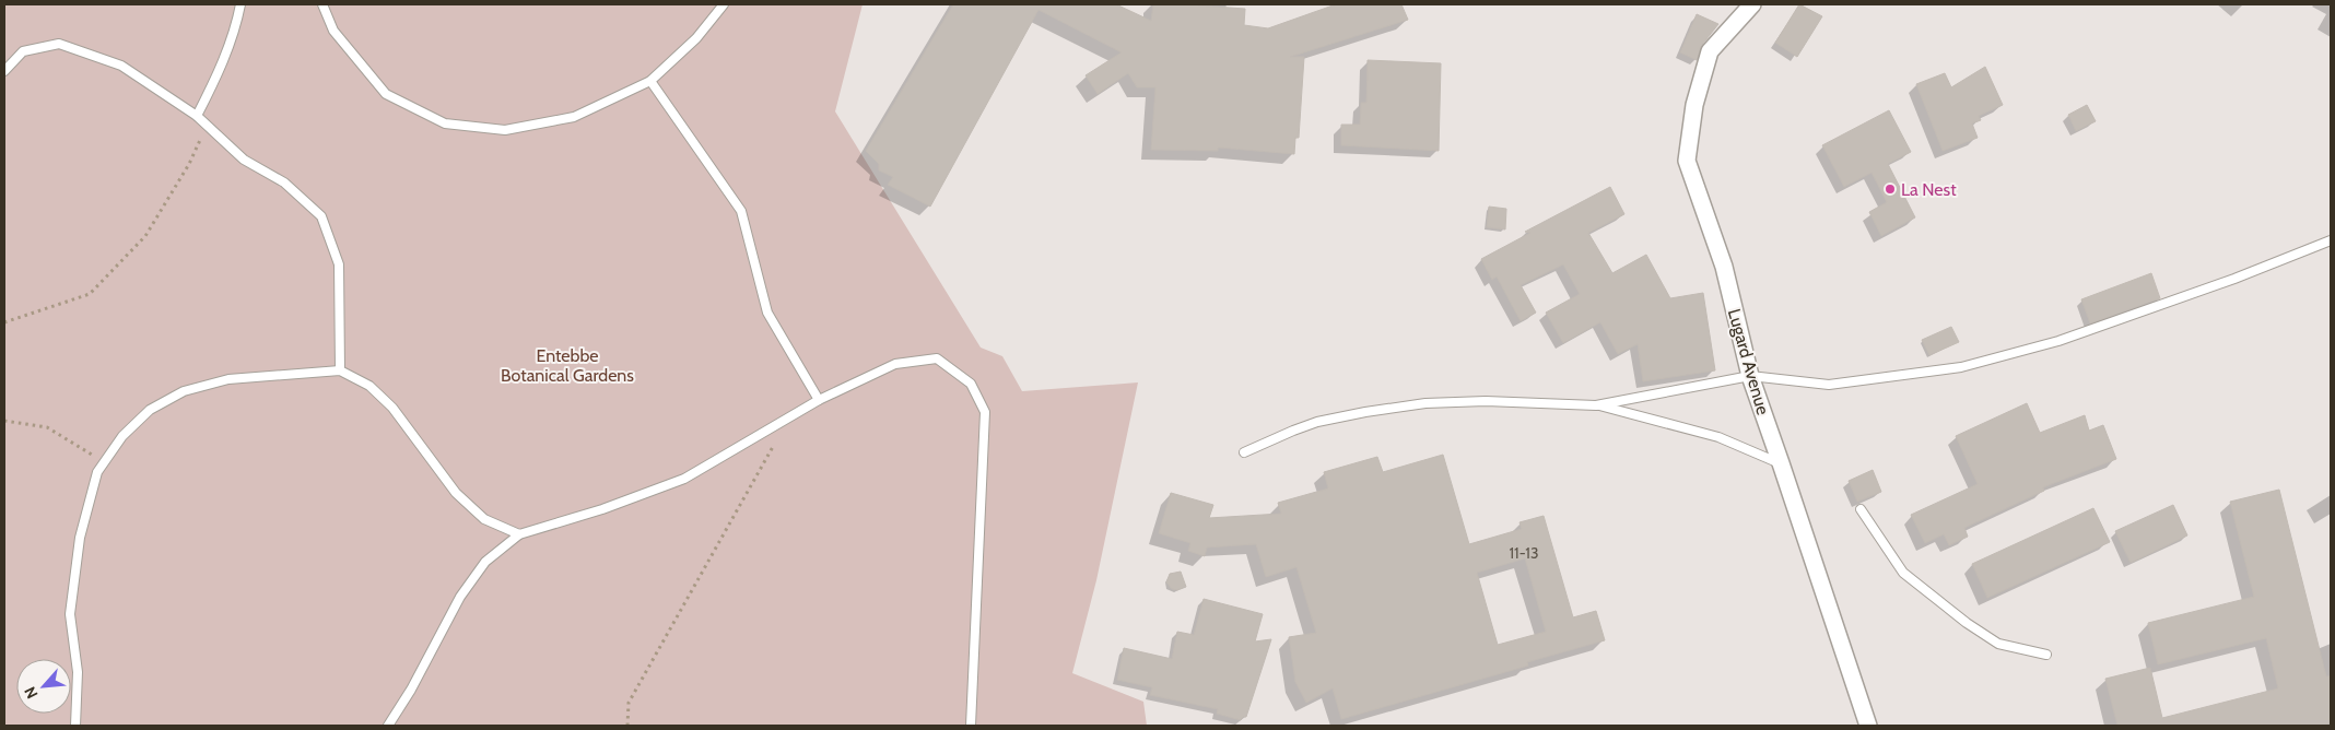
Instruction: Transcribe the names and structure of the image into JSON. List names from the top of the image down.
{
  "streets": {
    "street": ["Lugard Avenue"]
  },
  "parks": ["Entebbe Botanical Gardens"],
  "places": ["La Nest"],
  "house_numbers": ["11-13"],
  "north": "bottom left"
}
